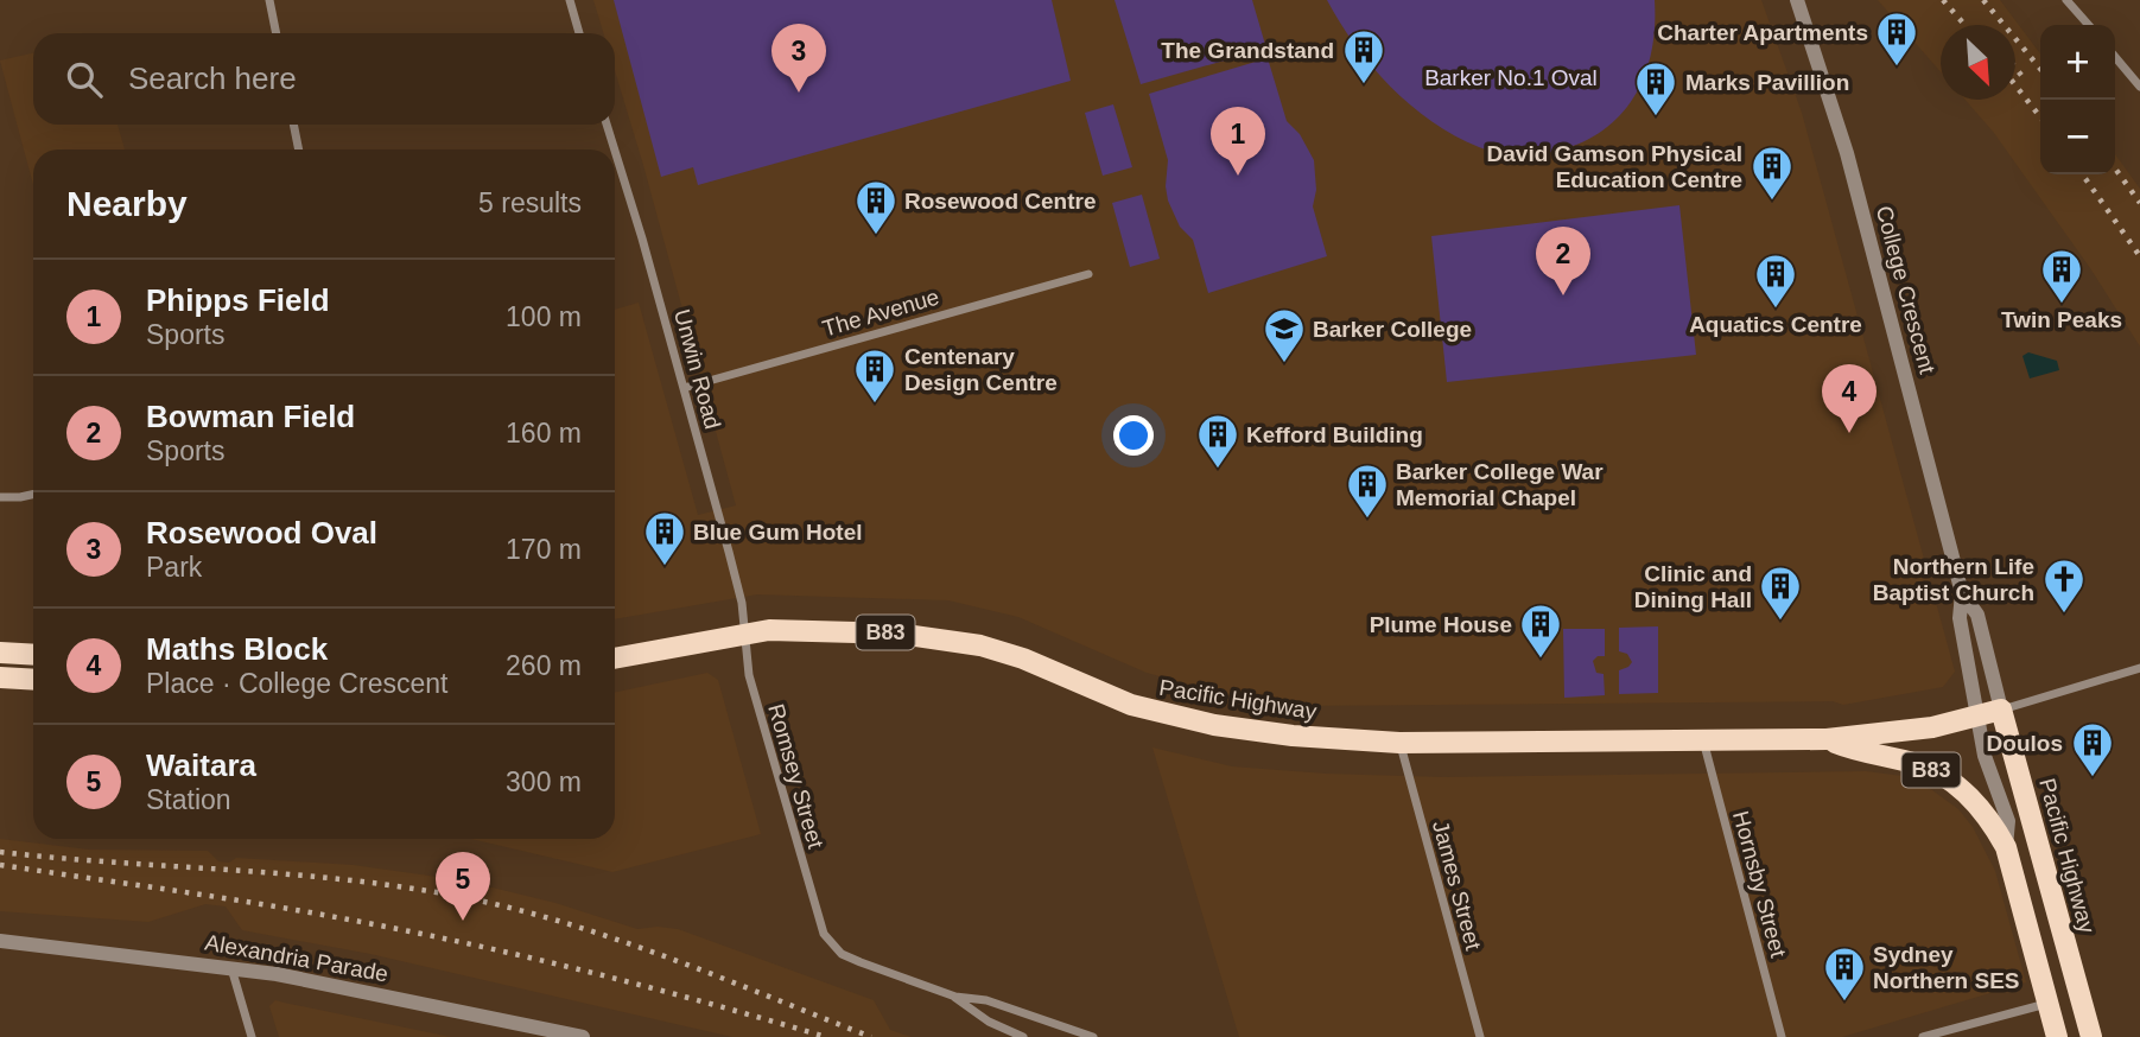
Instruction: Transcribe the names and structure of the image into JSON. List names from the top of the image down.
{
  "streets": {
    "main road": ["B83", "Pacific Highway"],
    "street": [
      "College Crescent",
      "The Avenue",
      "Unwin Road",
      "Romsey Street",
      "Hornsby Street",
      "James Street",
      "Alexandria Parade"
    ]
  },
  "crossings": [
    ["College Crescent", "Pacific Highway"],
    ["The Avenue", "Unwin Road"],
    ["Unwin Road", "Pacific Highway"],
    ["Unwin Road", "Romsey Street"],
    ["Pacific Highway", "Romsey Street"],
    ["Pacific Highway", "Hornsby Street"],
    ["Pacific Highway", "James Street"]
  ],
  "parks": ["Barker No.1 Oval"],
  "places": {
    "building": [
      "Charter Apartments",
      "The Grandstand",
      "Marks Pavillion",
      "David Gamson Physical Education Centre",
      "Rosewood Centre",
      "Twin Peaks",
      "Aquatics Centre",
      "Centenary Design Centre",
      "Kefford Building",
      "Barker College War Memorial Chapel",
      "Blue Gum Hotel",
      "Clinic and Dining Hall",
      "Plume House",
      "Doulos",
      "Sydney Northern SES"
    ],
    "school or university": ["Barker College"],
    "church": ["Northern Life Baptist Church"]
  },
  "north": "bottom right",
  "page": {
    "pins": [
      "3",
      "1",
      "2",
      "4",
      "5"
    ],
    "map_buttons": ["+", "−"],
    "search": "Search here",
    "heading": ["Nearby", "5 results"],
    "list": [
      {
        "mark": "1",
        "name": "Phipps Field",
        "note": "Sports",
        "value": "100 m"
      },
      {
        "mark": "2",
        "name": "Bowman Field",
        "note": "Sports",
        "value": "160 m"
      },
      {
        "mark": "3",
        "name": "Rosewood Oval",
        "note": "Park",
        "value": "170 m"
      },
      {
        "mark": "4",
        "name": "Maths Block",
        "note": "Place · College Crescent",
        "value": "260 m"
      },
      {
        "mark": "5",
        "name": "Waitara",
        "note": "Station",
        "value": "300 m"
      }
    ]
  }
}
